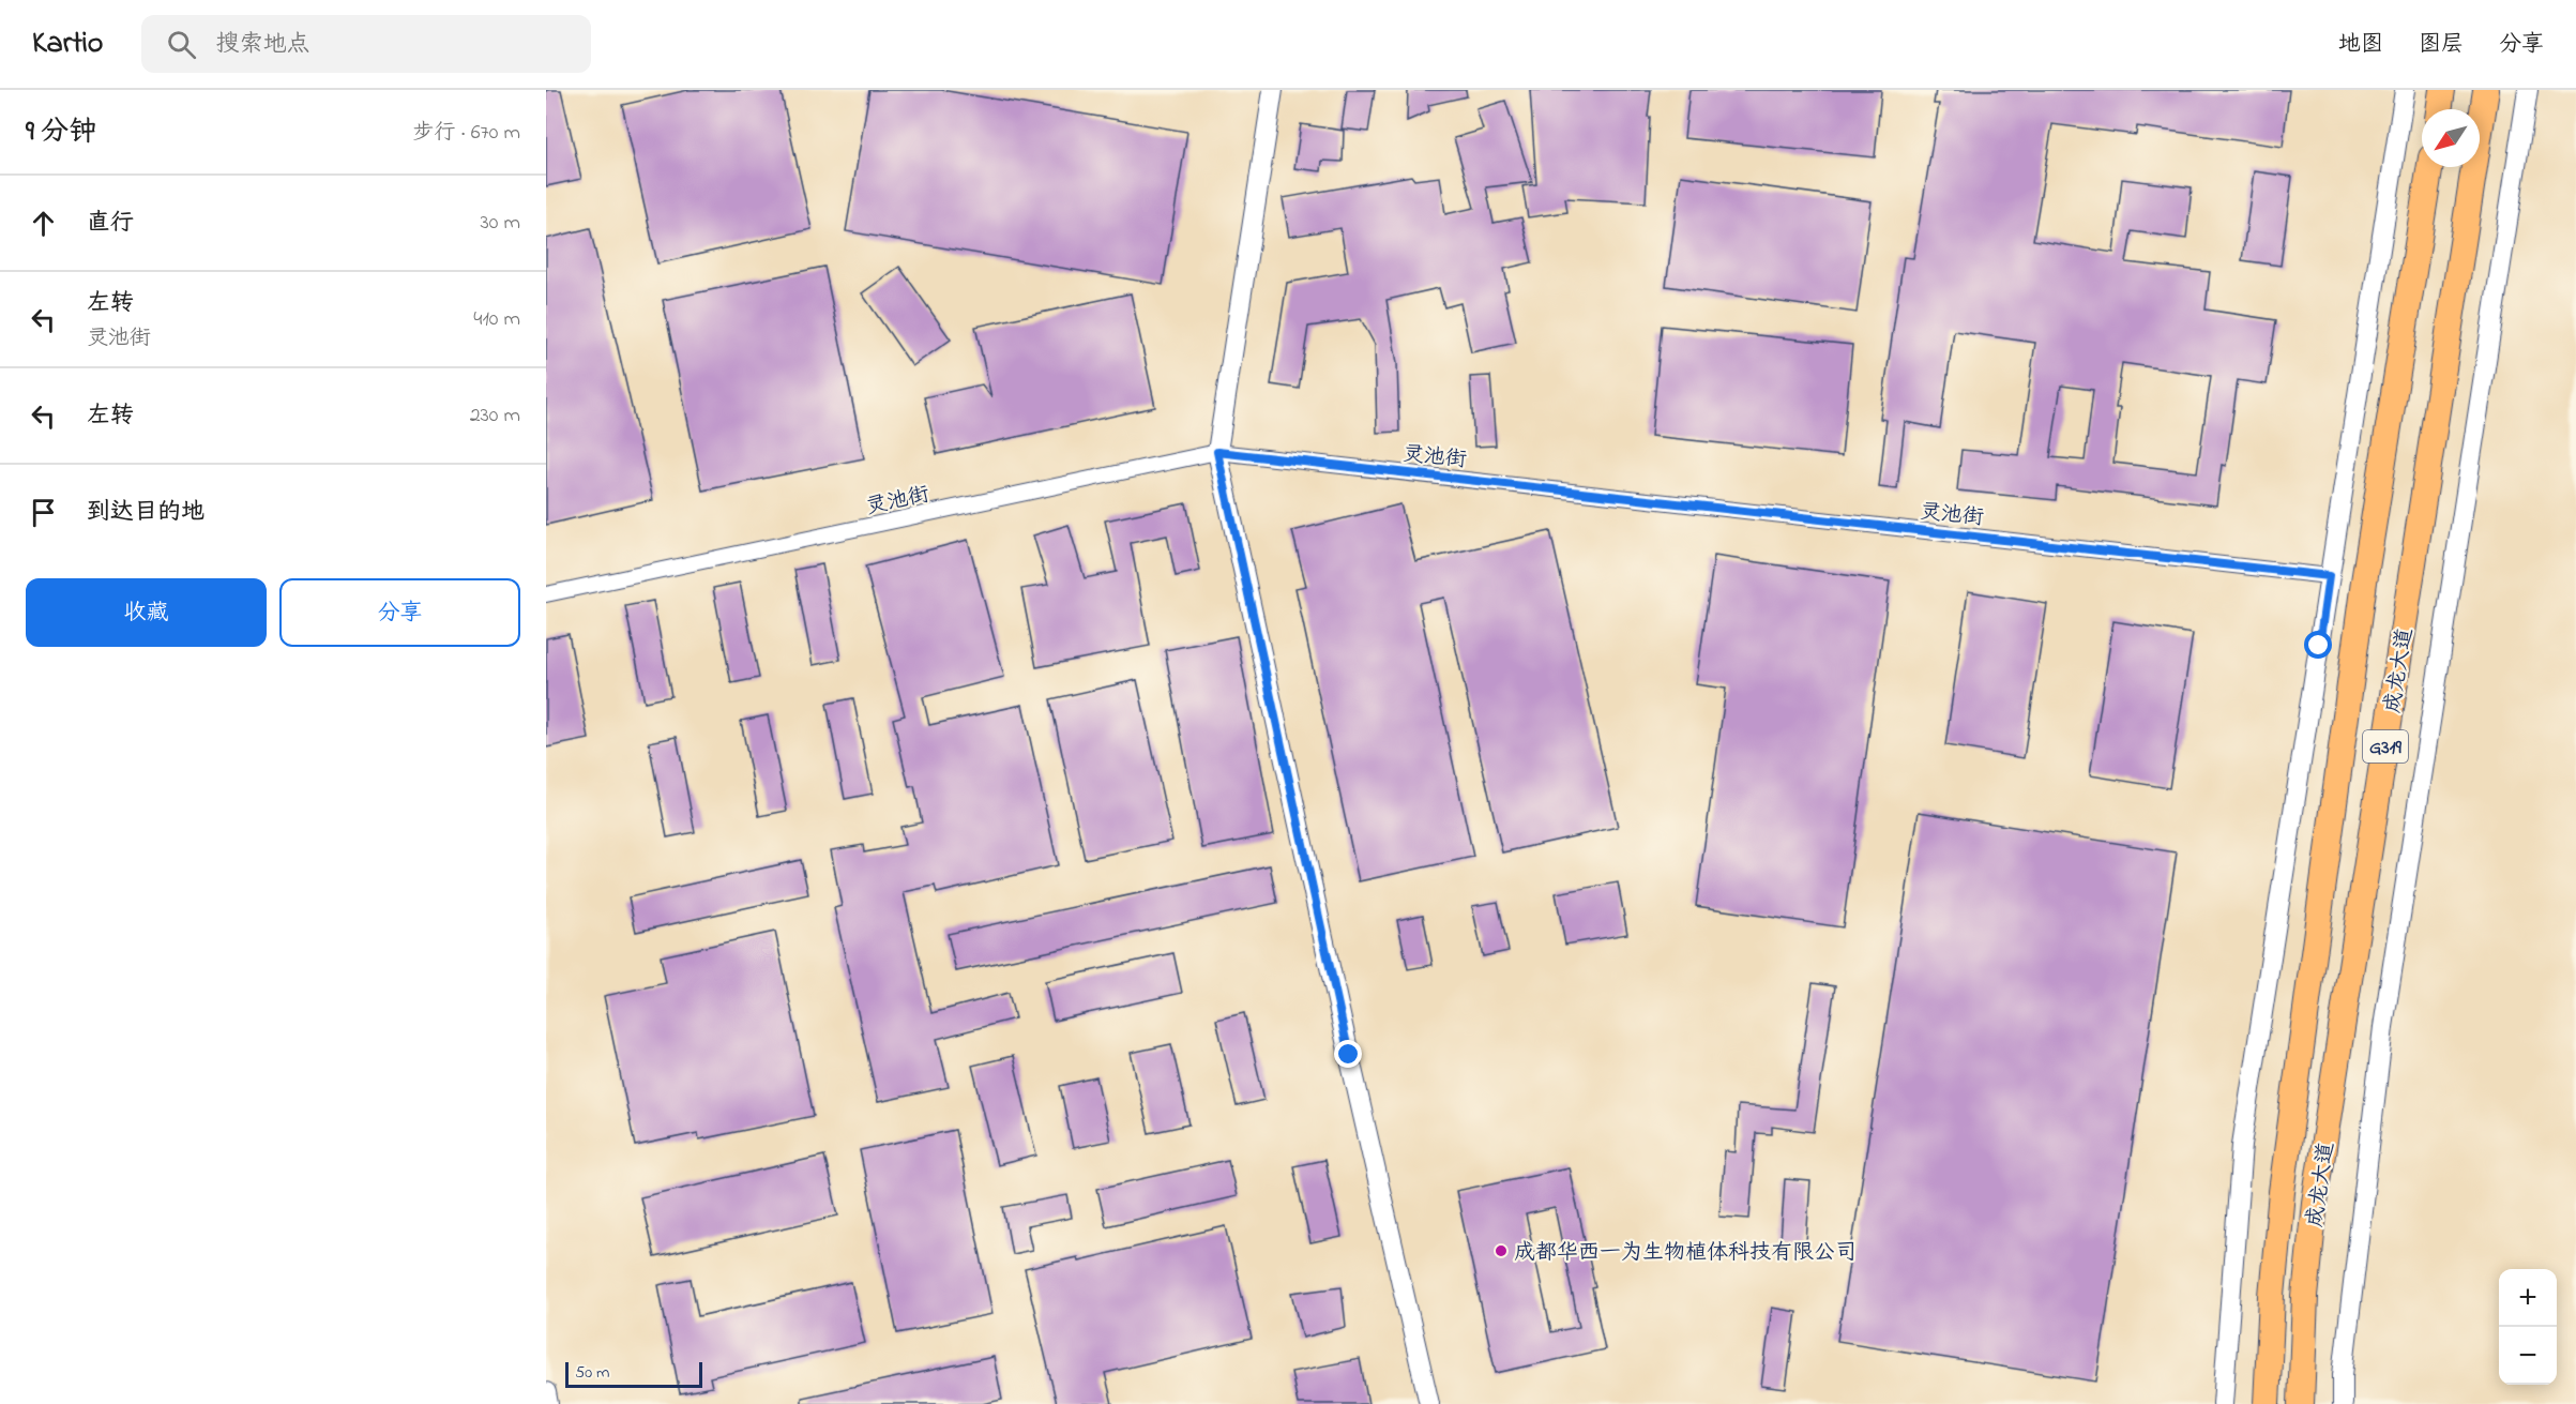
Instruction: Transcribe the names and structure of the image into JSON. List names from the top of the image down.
{
  "streets": {
    "highway": ["成龙大道", "G319"],
    "street": ["灵池街"]
  },
  "places": ["成都华西一为生物植体科技有限公司"],
  "scale_bar": "50 m",
  "north": "bottom left",
  "page": {
    "header": "Kartio",
    "search": "搜索地点",
    "nav": ["地图", "图层", "分享"],
    "heading": ["9 分钟", "步行 · 670 m"],
    "list": [
      ["直行", "30 m"],
      ["左转", "灵池街", "410 m"],
      ["左转", "230 m"],
      "到达目的地"
    ],
    "buttons": ["收藏", "分享"],
    "map_buttons": ["+", "−"],
    "scale": "50 m"
  }
}
